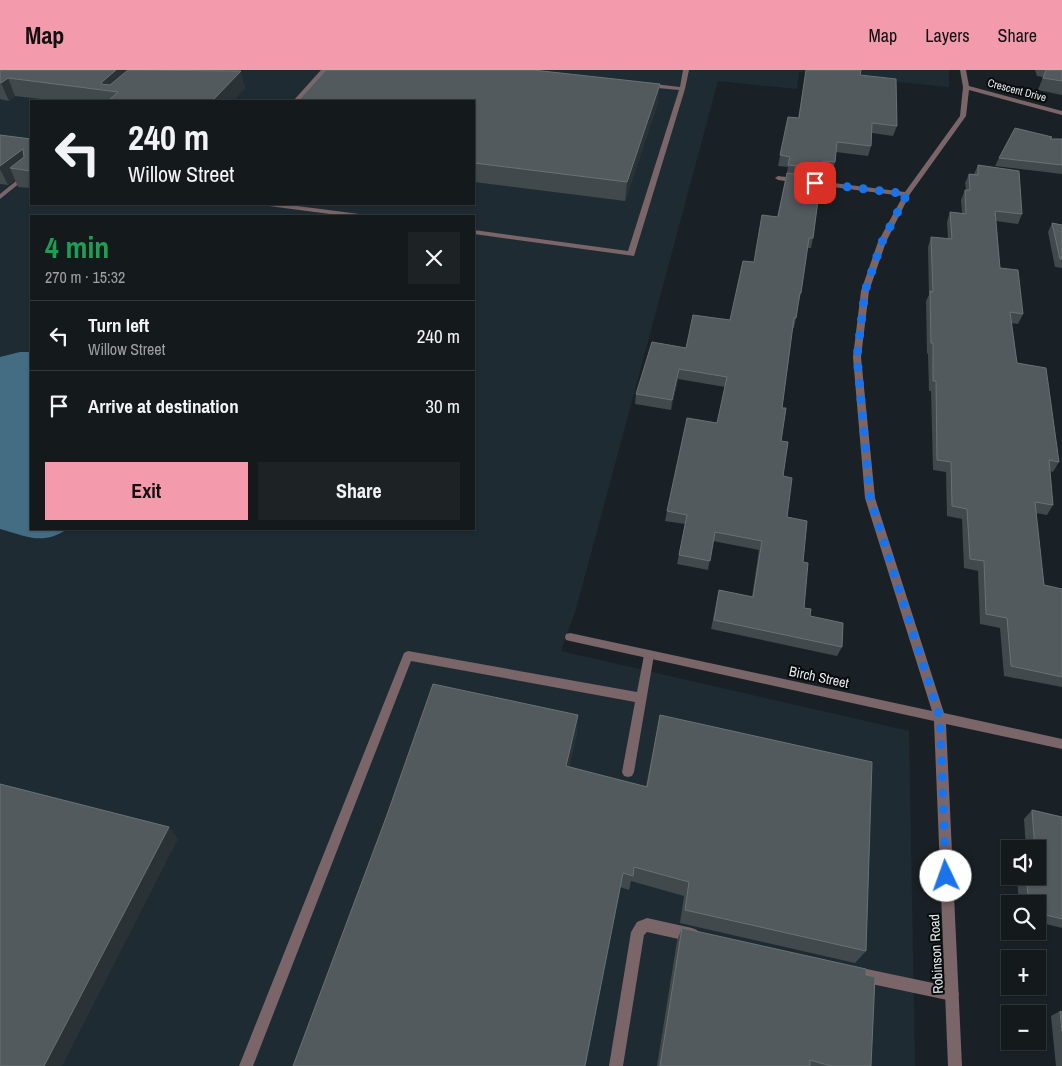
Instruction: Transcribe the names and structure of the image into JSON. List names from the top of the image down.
{
  "streets": {
    "street": ["Crescent Drive", "Birch Street", "Robinson Road"]
  },
  "crossings": [
    ["Crescent Drive", "Robinson Road"],
    ["Birch Street", "Robinson Road"]
  ],
  "page": {
    "header": "Map",
    "nav": ["Map", "Layers", "Share"],
    "turn": ["240 m", "Willow Street"],
    "heading": ["4 min", "270 m · 15:32"],
    "list": [
      {
        "name": "Turn left",
        "note": "Willow Street",
        "value": "240 m"
      },
      {
        "name": "Arrive at destination",
        "value": "30 m"
      }
    ],
    "buttons": ["Exit", "Share"],
    "map_buttons": ["+", "−"]
  }
}
